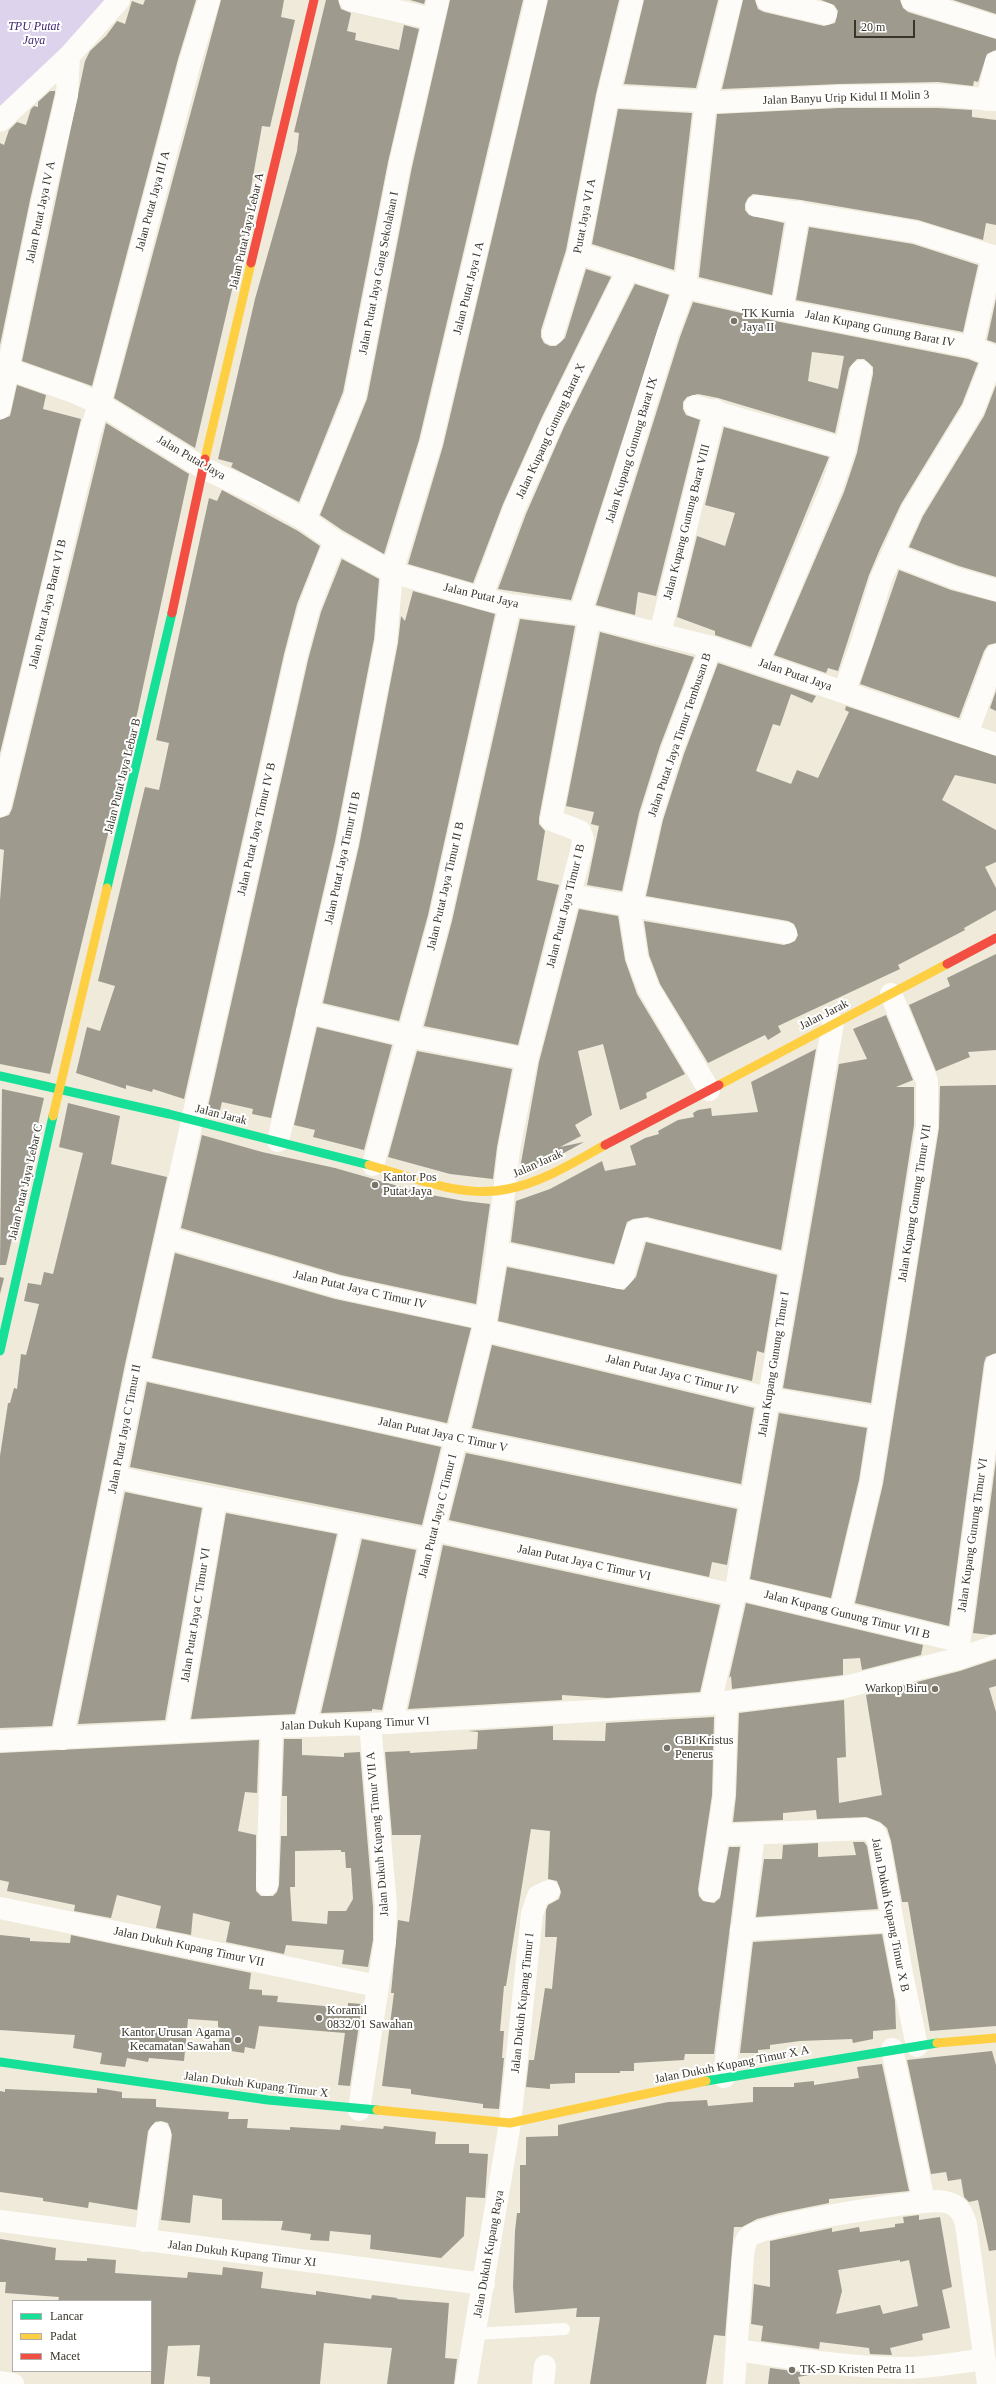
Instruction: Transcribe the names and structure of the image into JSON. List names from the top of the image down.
{
  "streets": {
    "street": [
      "Jalan Banyu Urip Kidul II Molin 3",
      "Jalan Putat Jaya III A",
      "Jalan Putat Jaya IV A",
      "Putat Jaya VI A",
      "Jalan Putat Jaya Lebar A",
      "Jalan Putat Jaya Gang Sekolahan I",
      "Jalan Putat Jaya I A",
      "Jalan Kupang Gunung Barat IV",
      "Jalan Kupang Gunung Barat X",
      "Jalan Kupang Gunung Barat IX",
      "Jalan Putat Jaya",
      "Jalan Kupang Gunung Barat VIII",
      "Jalan Putat Jaya Barat VI B",
      "Jalan Putat Jaya Timur Tembusan B",
      "Jalan Putat Jaya Lebar B",
      "Jalan Putat Jaya Timur IV B",
      "Jalan Putat Jaya Timur III B",
      "Jalan Putat Jaya Timur II B",
      "Jalan Putat Jaya Timur I B",
      "Jalan Jarak",
      "Jalan Putat Jaya Lebar C",
      "Jalan Kupang Gunung Timur VII",
      "Jalan Putat Jaya C Timur IV",
      "Jalan Kupang Gunung Timur I",
      "Jalan Putat Jaya C Timur II",
      "Jalan Putat Jaya C Timur V",
      "Jalan Putat Jaya C Timur I",
      "Jalan Kupang Gunung Timur VI",
      "Jalan Putat Jaya C Timur VI",
      "Jalan Kupang Gunung Timur VII B",
      "Jalan Dukuh Kupang Timur VI",
      "Jalan Dukuh Kupang Timur VII A",
      "Jalan Dukuh Kupang Timur X B",
      "Jalan Dukuh Kupang Timur VII",
      "Jalan Dukuh Kupang Timur I",
      "Jalan Dukuh Kupang Timur X A",
      "Jalan Dukuh Kupang Timur X",
      "Jalan Dukuh Kupang Timur XI",
      "Jalan Dukuh Kupang Raya"
    ]
  },
  "crossings": [
    ["Jalan Banyu Urip Kidul II Molin 3", "Jalan Kupang Gunung Barat IX"],
    ["Jalan Putat Jaya III A", "Jalan Putat Jaya"],
    ["Jalan Putat Jaya III A", "Jalan Putat Jaya Barat VI B"],
    ["Jalan Putat Jaya IV A", "Jalan Putat Jaya"],
    ["Putat Jaya VI A", "Jalan Kupang Gunung Barat IV"],
    ["Jalan Putat Jaya Lebar A", "Jalan Putat Jaya"],
    ["Jalan Putat Jaya Lebar A", "Jalan Putat Jaya Lebar B"],
    ["Jalan Putat Jaya Gang Sekolahan I", "Jalan Putat Jaya"],
    ["Jalan Putat Jaya I A", "Jalan Putat Jaya"],
    ["Jalan Putat Jaya I A", "Jalan Putat Jaya Timur III B"],
    ["Jalan Kupang Gunung Barat IV", "Jalan Kupang Gunung Barat X"],
    ["Jalan Kupang Gunung Barat IV", "Jalan Kupang Gunung Barat IX"],
    ["Jalan Kupang Gunung Barat X", "Jalan Putat Jaya"],
    ["Jalan Kupang Gunung Barat IX", "Jalan Putat Jaya"],
    ["Jalan Kupang Gunung Barat IX", "Jalan Putat Jaya Timur I B"],
    ["Jalan Putat Jaya", "Jalan Kupang Gunung Barat VIII"],
    ["Jalan Putat Jaya", "Jalan Putat Jaya Barat VI B"],
    ["Jalan Putat Jaya", "Jalan Putat Jaya Timur Tembusan B"],
    ["Jalan Putat Jaya", "Jalan Putat Jaya Lebar B"],
    ["Jalan Putat Jaya", "Jalan Putat Jaya Timur IV B"],
    ["Jalan Putat Jaya", "Jalan Putat Jaya Timur III B"],
    ["Jalan Putat Jaya", "Jalan Putat Jaya Timur II B"],
    ["Jalan Putat Jaya", "Jalan Putat Jaya Timur I B"],
    ["Jalan Putat Jaya Timur Tembusan B", "Jalan Jarak"],
    ["Jalan Putat Jaya Lebar B", "Jalan Jarak"],
    ["Jalan Putat Jaya Lebar B", "Jalan Putat Jaya Lebar C"],
    ["Jalan Putat Jaya Timur IV B", "Jalan Jarak"],
    ["Jalan Putat Jaya Timur IV B", "Jalan Putat Jaya C Timur II"],
    ["Jalan Putat Jaya Timur III B", "Jalan Jarak"],
    ["Jalan Putat Jaya Timur II B", "Jalan Jarak"],
    ["Jalan Putat Jaya Timur I B", "Jalan Jarak"],
    ["Jalan Putat Jaya Timur I B", "Jalan Putat Jaya C Timur I"],
    ["Jalan Jarak", "Jalan Putat Jaya Lebar C"],
    ["Jalan Jarak", "Jalan Kupang Gunung Timur VII"],
    ["Jalan Jarak", "Jalan Kupang Gunung Timur I"],
    ["Jalan Jarak", "Jalan Putat Jaya C Timur II"],
    ["Jalan Jarak", "Jalan Putat Jaya C Timur I"],
    ["Jalan Kupang Gunung Timur VII", "Jalan Kupang Gunung Timur VII B"],
    ["Jalan Putat Jaya C Timur IV", "Jalan Kupang Gunung Timur I"],
    ["Jalan Putat Jaya C Timur IV", "Jalan Putat Jaya C Timur II"],
    ["Jalan Putat Jaya C Timur IV", "Jalan Putat Jaya C Timur I"],
    ["Jalan Kupang Gunung Timur I", "Jalan Putat Jaya C Timur V"],
    ["Jalan Kupang Gunung Timur I", "Jalan Putat Jaya C Timur VI"],
    ["Jalan Kupang Gunung Timur I", "Jalan Kupang Gunung Timur VII B"],
    ["Jalan Kupang Gunung Timur I", "Jalan Dukuh Kupang Timur VI"],
    ["Jalan Kupang Gunung Timur I", "Jalan Dukuh Kupang Timur X B"],
    ["Jalan Putat Jaya C Timur II", "Jalan Putat Jaya C Timur V"],
    ["Jalan Putat Jaya C Timur II", "Jalan Putat Jaya C Timur VI"],
    ["Jalan Putat Jaya C Timur II", "Jalan Dukuh Kupang Timur VI"],
    ["Jalan Putat Jaya C Timur V", "Jalan Putat Jaya C Timur I"],
    ["Jalan Putat Jaya C Timur I", "Jalan Putat Jaya C Timur VI"],
    ["Jalan Putat Jaya C Timur I", "Jalan Dukuh Kupang Timur VI"],
    ["Jalan Kupang Gunung Timur VI", "Jalan Kupang Gunung Timur VII B"],
    ["Jalan Kupang Gunung Timur VI", "Jalan Dukuh Kupang Timur VI"],
    ["Jalan Putat Jaya C Timur VI", "Jalan Kupang Gunung Timur VII B"],
    ["Jalan Putat Jaya C Timur VI", "Jalan Dukuh Kupang Timur VI"],
    ["Jalan Kupang Gunung Timur VII B", "Jalan Dukuh Kupang Timur VI"],
    ["Jalan Dukuh Kupang Timur VI", "Jalan Dukuh Kupang Timur VII A"],
    ["Jalan Dukuh Kupang Timur VII A", "Jalan Dukuh Kupang Timur VII"],
    ["Jalan Dukuh Kupang Timur VII A", "Jalan Dukuh Kupang Timur X"],
    ["Jalan Dukuh Kupang Timur X B", "Jalan Dukuh Kupang Timur X A"],
    ["Jalan Dukuh Kupang Timur I", "Jalan Dukuh Kupang Timur X A"],
    ["Jalan Dukuh Kupang Timur I", "Jalan Dukuh Kupang Timur X"],
    ["Jalan Dukuh Kupang Timur I", "Jalan Dukuh Kupang Raya"],
    ["Jalan Dukuh Kupang Timur X A", "Jalan Dukuh Kupang Timur X"],
    ["Jalan Dukuh Kupang Timur X A", "Jalan Dukuh Kupang Raya"],
    ["Jalan Dukuh Kupang Timur X", "Jalan Dukuh Kupang Raya"],
    ["Jalan Dukuh Kupang Timur XI", "Jalan Dukuh Kupang Raya"]
  ],
  "parks": ["TPU Putat Jaya"],
  "places": [
    "TK Kurnia Jaya II",
    "Kantor Pos Putat Jaya",
    "Warkop Biru",
    "GBI Kristus Penerus",
    "Koramil 0832/01 Sawahan",
    "Kantor Urusan Agama Kecamatan Sawahan",
    "TK-SD Kristen Petra 11"
  ],
  "legend": ["Lancar", "Padat", "Macet"],
  "scale_bar": "20 m"
}
